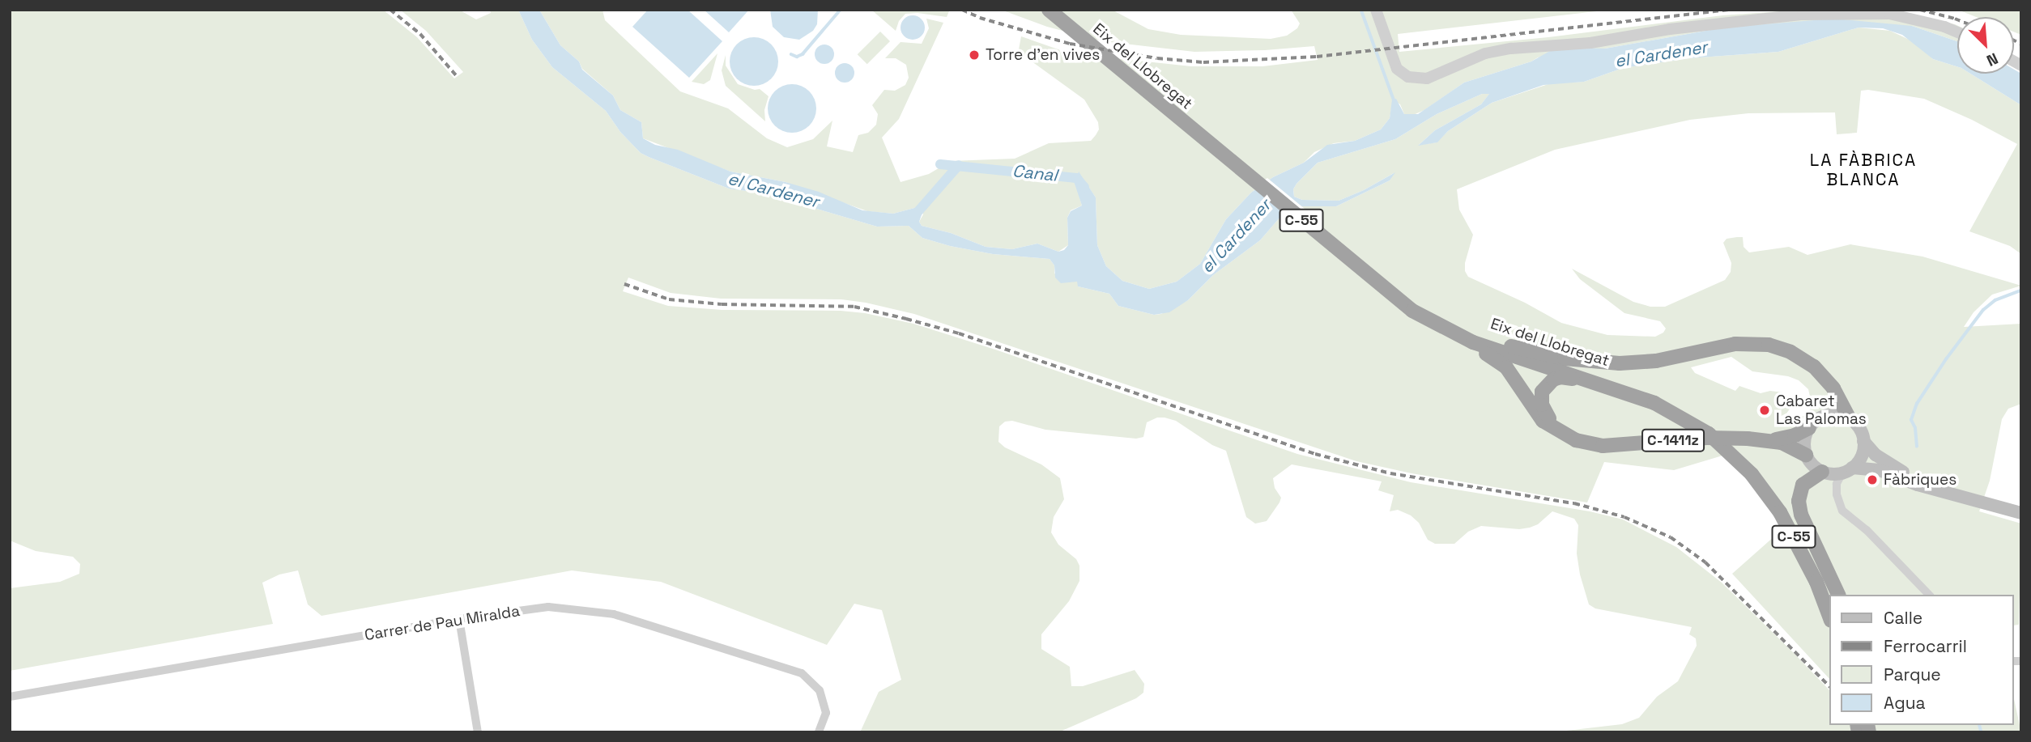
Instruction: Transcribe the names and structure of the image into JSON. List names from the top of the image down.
{
  "streets": {
    "highway": ["Eix del Llobregat", "C-55", "C-1411z"],
    "street": ["Carrer de Pau Miralda"]
  },
  "crossings": [
    ["Eix del Llobregat", "C-55"]
  ],
  "districts": ["LA FÀBRICA BLANCA"],
  "water": ["el Cardener", "Canal"],
  "places": ["Torre d'en vives", "Cabaret Las Palomas", "Fàbriques"],
  "legend": [
    "Calle",
    "Ferrocarril",
    "Parque",
    "Agua"
  ],
  "north": "bottom right"
}
